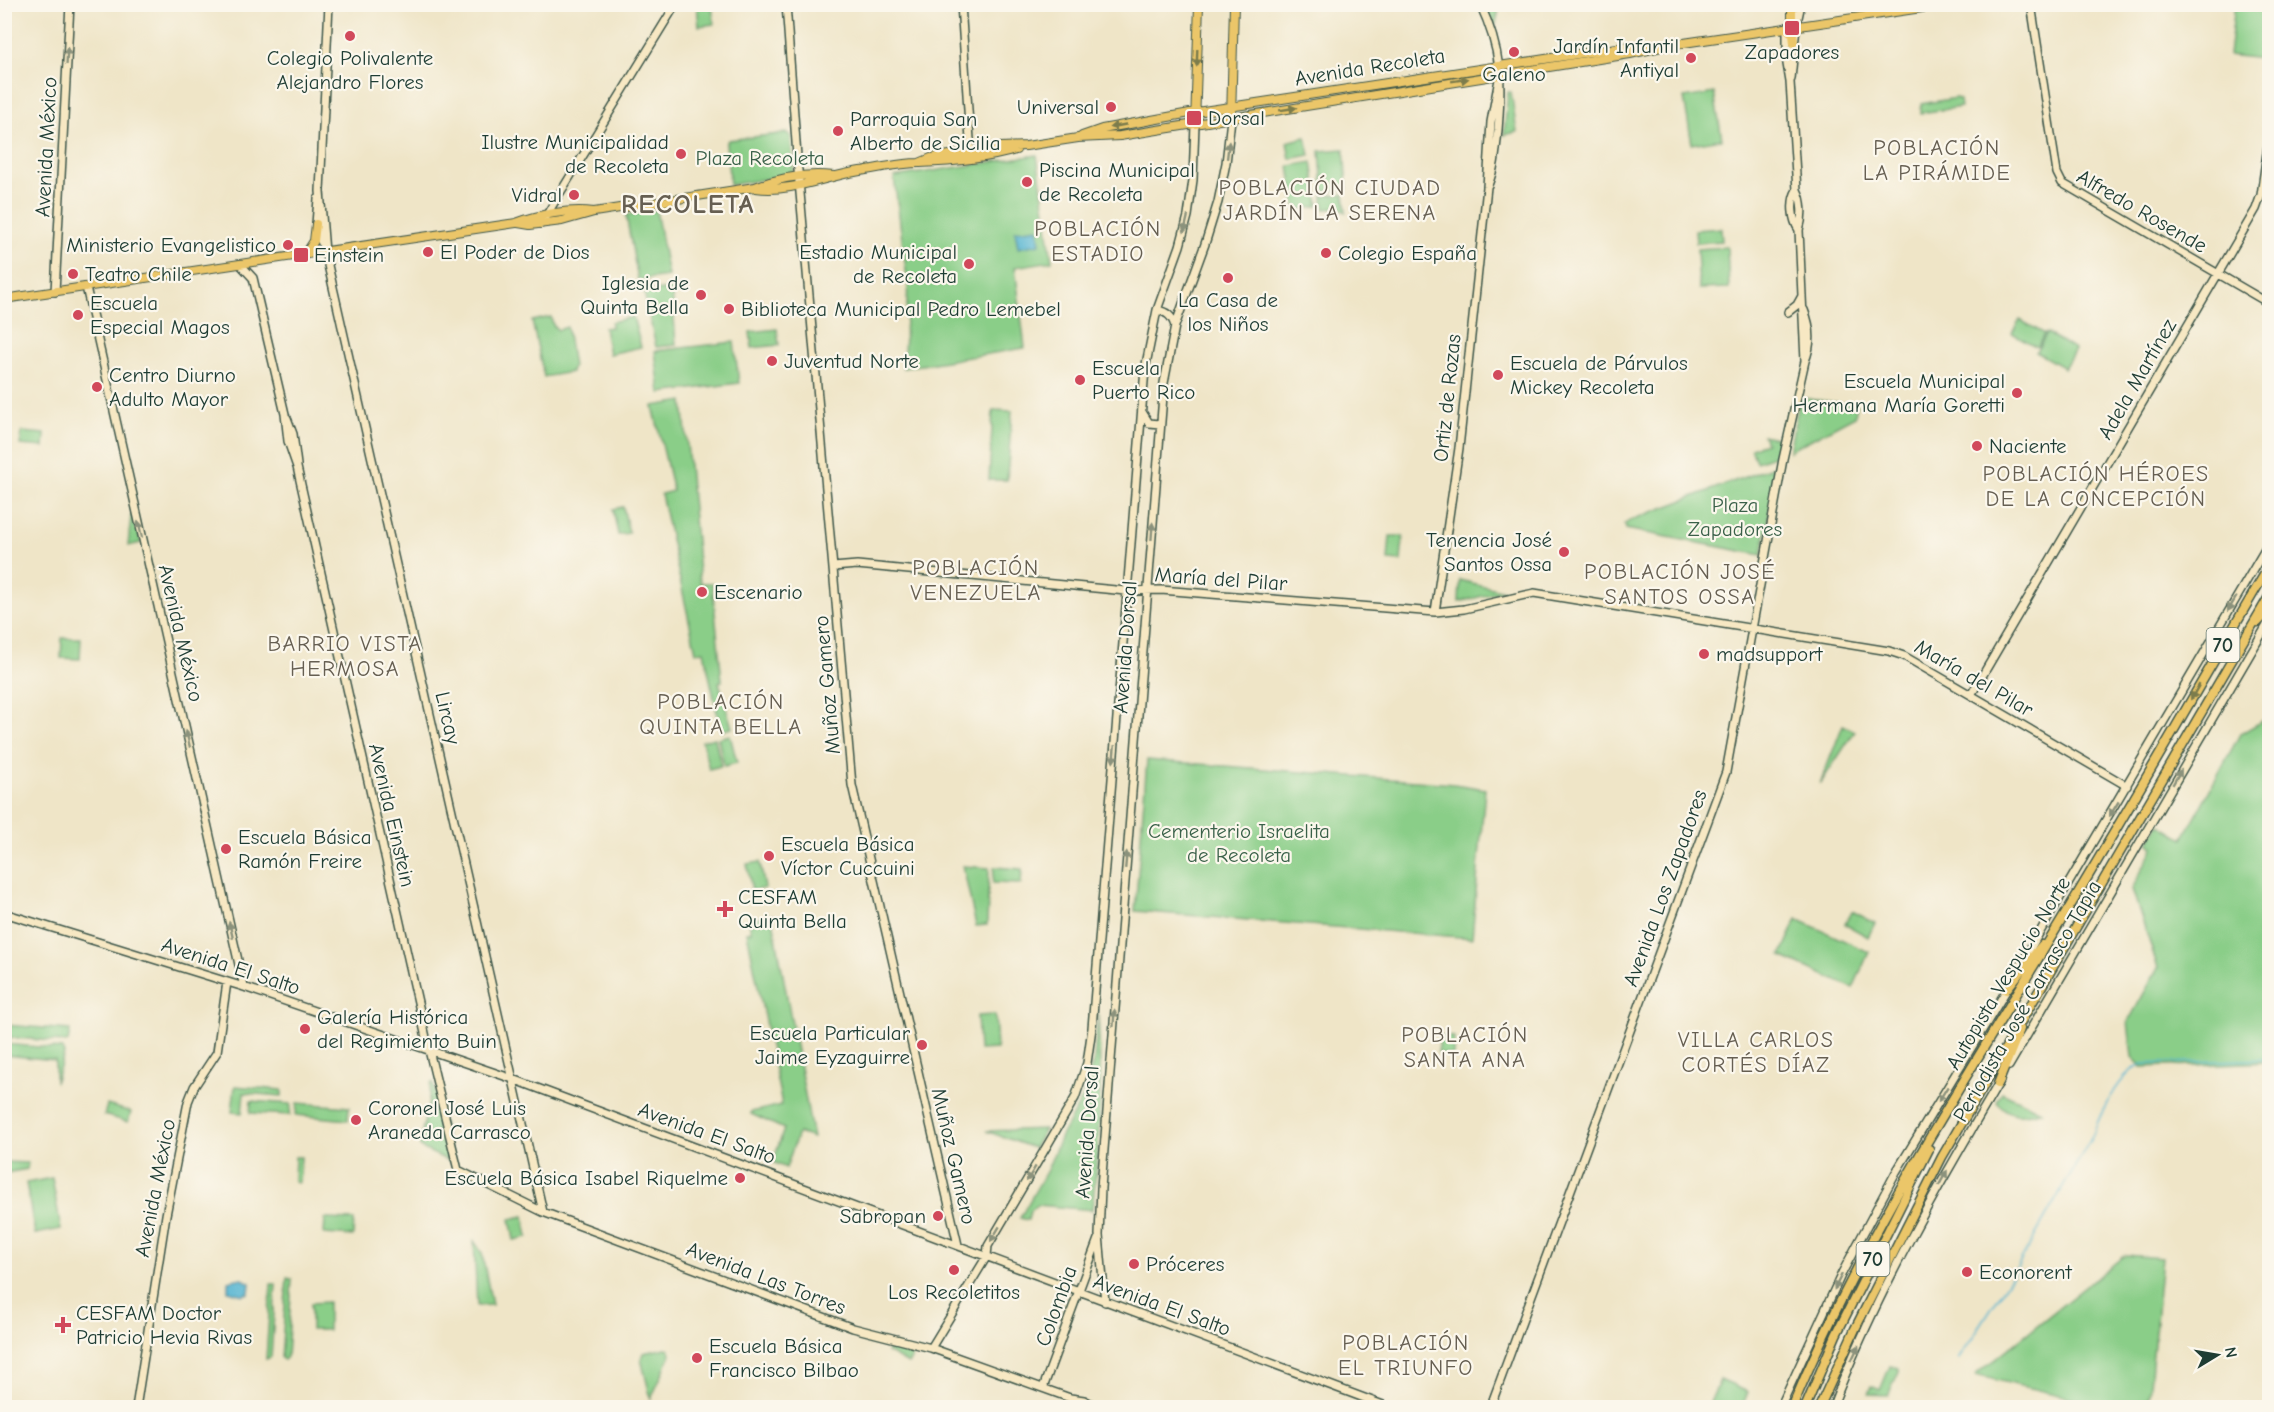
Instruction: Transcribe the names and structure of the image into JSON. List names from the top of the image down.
{
  "streets": {
    "highway": ["70", "Autopista Vespucio Norte"],
    "main road": [
      "Avenida Recoleta",
      "Avenida México",
      "Alfredo Rosende",
      "Adela Martínez",
      "Ortiz de Rozas",
      "María del Pilar",
      "Avenida Dorsal",
      "Muñoz Gamero",
      "Lircay",
      "Avenida Einstein",
      "Avenida Los Zapadores",
      "Avenida El Salto",
      "Periodista José Carrasco Tapia",
      "Avenida Las Torres",
      "Colombia"
    ]
  },
  "crossings": [
    ["Avenida Recoleta", "Avenida México"],
    ["Avenida Recoleta", "Ortiz de Rozas"],
    ["Avenida Recoleta", "Avenida Dorsal"],
    ["Avenida Recoleta", "Muñoz Gamero"],
    ["Avenida Recoleta", "Lircay"],
    ["Avenida Recoleta", "Avenida Einstein"],
    ["Avenida Recoleta", "Avenida Los Zapadores"],
    ["Avenida México", "Avenida El Salto"],
    ["Alfredo Rosende", "Adela Martínez"],
    ["Adela Martínez", "María del Pilar"],
    ["Ortiz de Rozas", "María del Pilar"],
    ["María del Pilar", "Avenida Dorsal"],
    ["María del Pilar", "Muñoz Gamero"],
    ["María del Pilar", "Avenida Los Zapadores"],
    ["70", "Autopista Vespucio Norte"],
    ["Avenida Dorsal", "Avenida El Salto"],
    ["Avenida Dorsal", "Avenida Las Torres"],
    ["Avenida Dorsal", "Colombia"],
    ["Muñoz Gamero", "Avenida El Salto"],
    ["Lircay", "Avenida El Salto"],
    ["Lircay", "Avenida Las Torres"],
    ["Avenida Einstein", "Avenida El Salto"],
    ["Avenida Einstein", "Avenida Las Torres"],
    ["Avenida El Salto", "Colombia"],
    ["Avenida Las Torres", "Colombia"]
  ],
  "one_way": ["Avenida México"],
  "districts": [
    "POBLACIÓN LA PIRÁMIDE",
    "POBLACIÓN CIUDAD JARDÍN LA SERENA",
    "RECOLETA",
    "POBLACIÓN ESTADIO",
    "POBLACIÓN HÉROES DE LA CONCEPCIÓN",
    "POBLACIÓN VENEZUELA",
    "POBLACIÓN JOSÉ SANTOS OSSA",
    "BARRIO VISTA HERMOSA",
    "POBLACIÓN QUINTA BELLA",
    "POBLACIÓN SANTA ANA",
    "VILLA CARLOS CORTÉS DÍAZ",
    "POBLACIÓN EL TRIUNFO"
  ],
  "parks": ["Plaza Recoleta", "Plaza Zapadores", "Cementerio Israelita de Recoleta"],
  "places": {
    "transit": ["Zapadores", "Dorsal", "Einstein"],
    "other": [
      "Colegio Polivalente Alejandro Flores",
      "Galeno",
      "Jardín Infantil Antiyal",
      "Universal",
      "Parroquia San Alberto de Sicilia",
      "Ilustre Municipalidad de Recoleta",
      "Piscina Municipal de Recoleta",
      "Vidral",
      "Ministerio Evangelistico",
      "El Poder de Dios",
      "Colegio España",
      "Estadio Municipal de Recoleta",
      "Teatro Chile",
      "La Casa de los Niños",
      "Iglesia de Quinta Bella",
      "Biblioteca Municipal Pedro Lemebel",
      "Escuela Especial Magos",
      "Juventud Norte",
      "Escuela de Párvulos Mickey Recoleta",
      "Escuela Puerto Rico",
      "Centro Diurno Adulto Mayor",
      "Escuela Municipal Hermana María Goretti",
      "Naciente",
      "Tenencia José Santos Ossa",
      "Escenario",
      "madsupport",
      "Escuela Básica Ramón Freire",
      "Escuela Básica Víctor Cuccuini",
      "Galería Histórica del Regimiento Buin",
      "Escuela Particular Jaime Eyzaguirre",
      "Coronel José Luis Araneda Carrasco",
      "Escuela Básica Isabel Riquelme",
      "Sabropan",
      "Próceres",
      "Los Recoletitos",
      "Econorent",
      "Escuela Básica Francisco Bilbao"
    ],
    "health": ["CESFAM Quinta Bella", "CESFAM Doctor Patricio Hevia Rivas"]
  },
  "north": "right"
}
